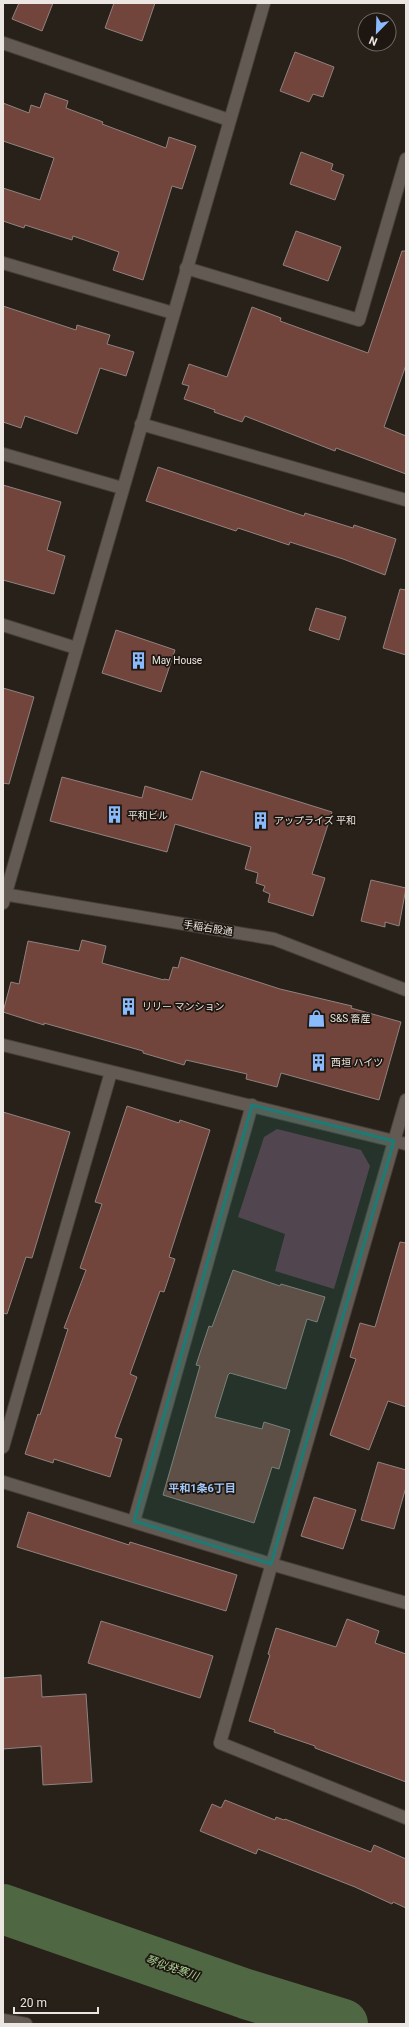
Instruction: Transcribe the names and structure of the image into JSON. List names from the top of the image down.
{
  "streets": {
    "street": ["手稲右股通"]
  },
  "districts": ["平和1条6丁目"],
  "water": ["琴似発寒川"],
  "places": {
    "building": [
      "May House",
      "平和ビル",
      "アップライズ 平和",
      "リリー マンション",
      "西垣 ハイツ"
    ],
    "shop": ["S&S 畜産"]
  },
  "scale_bar": "20 m",
  "north": "bottom left"
}
